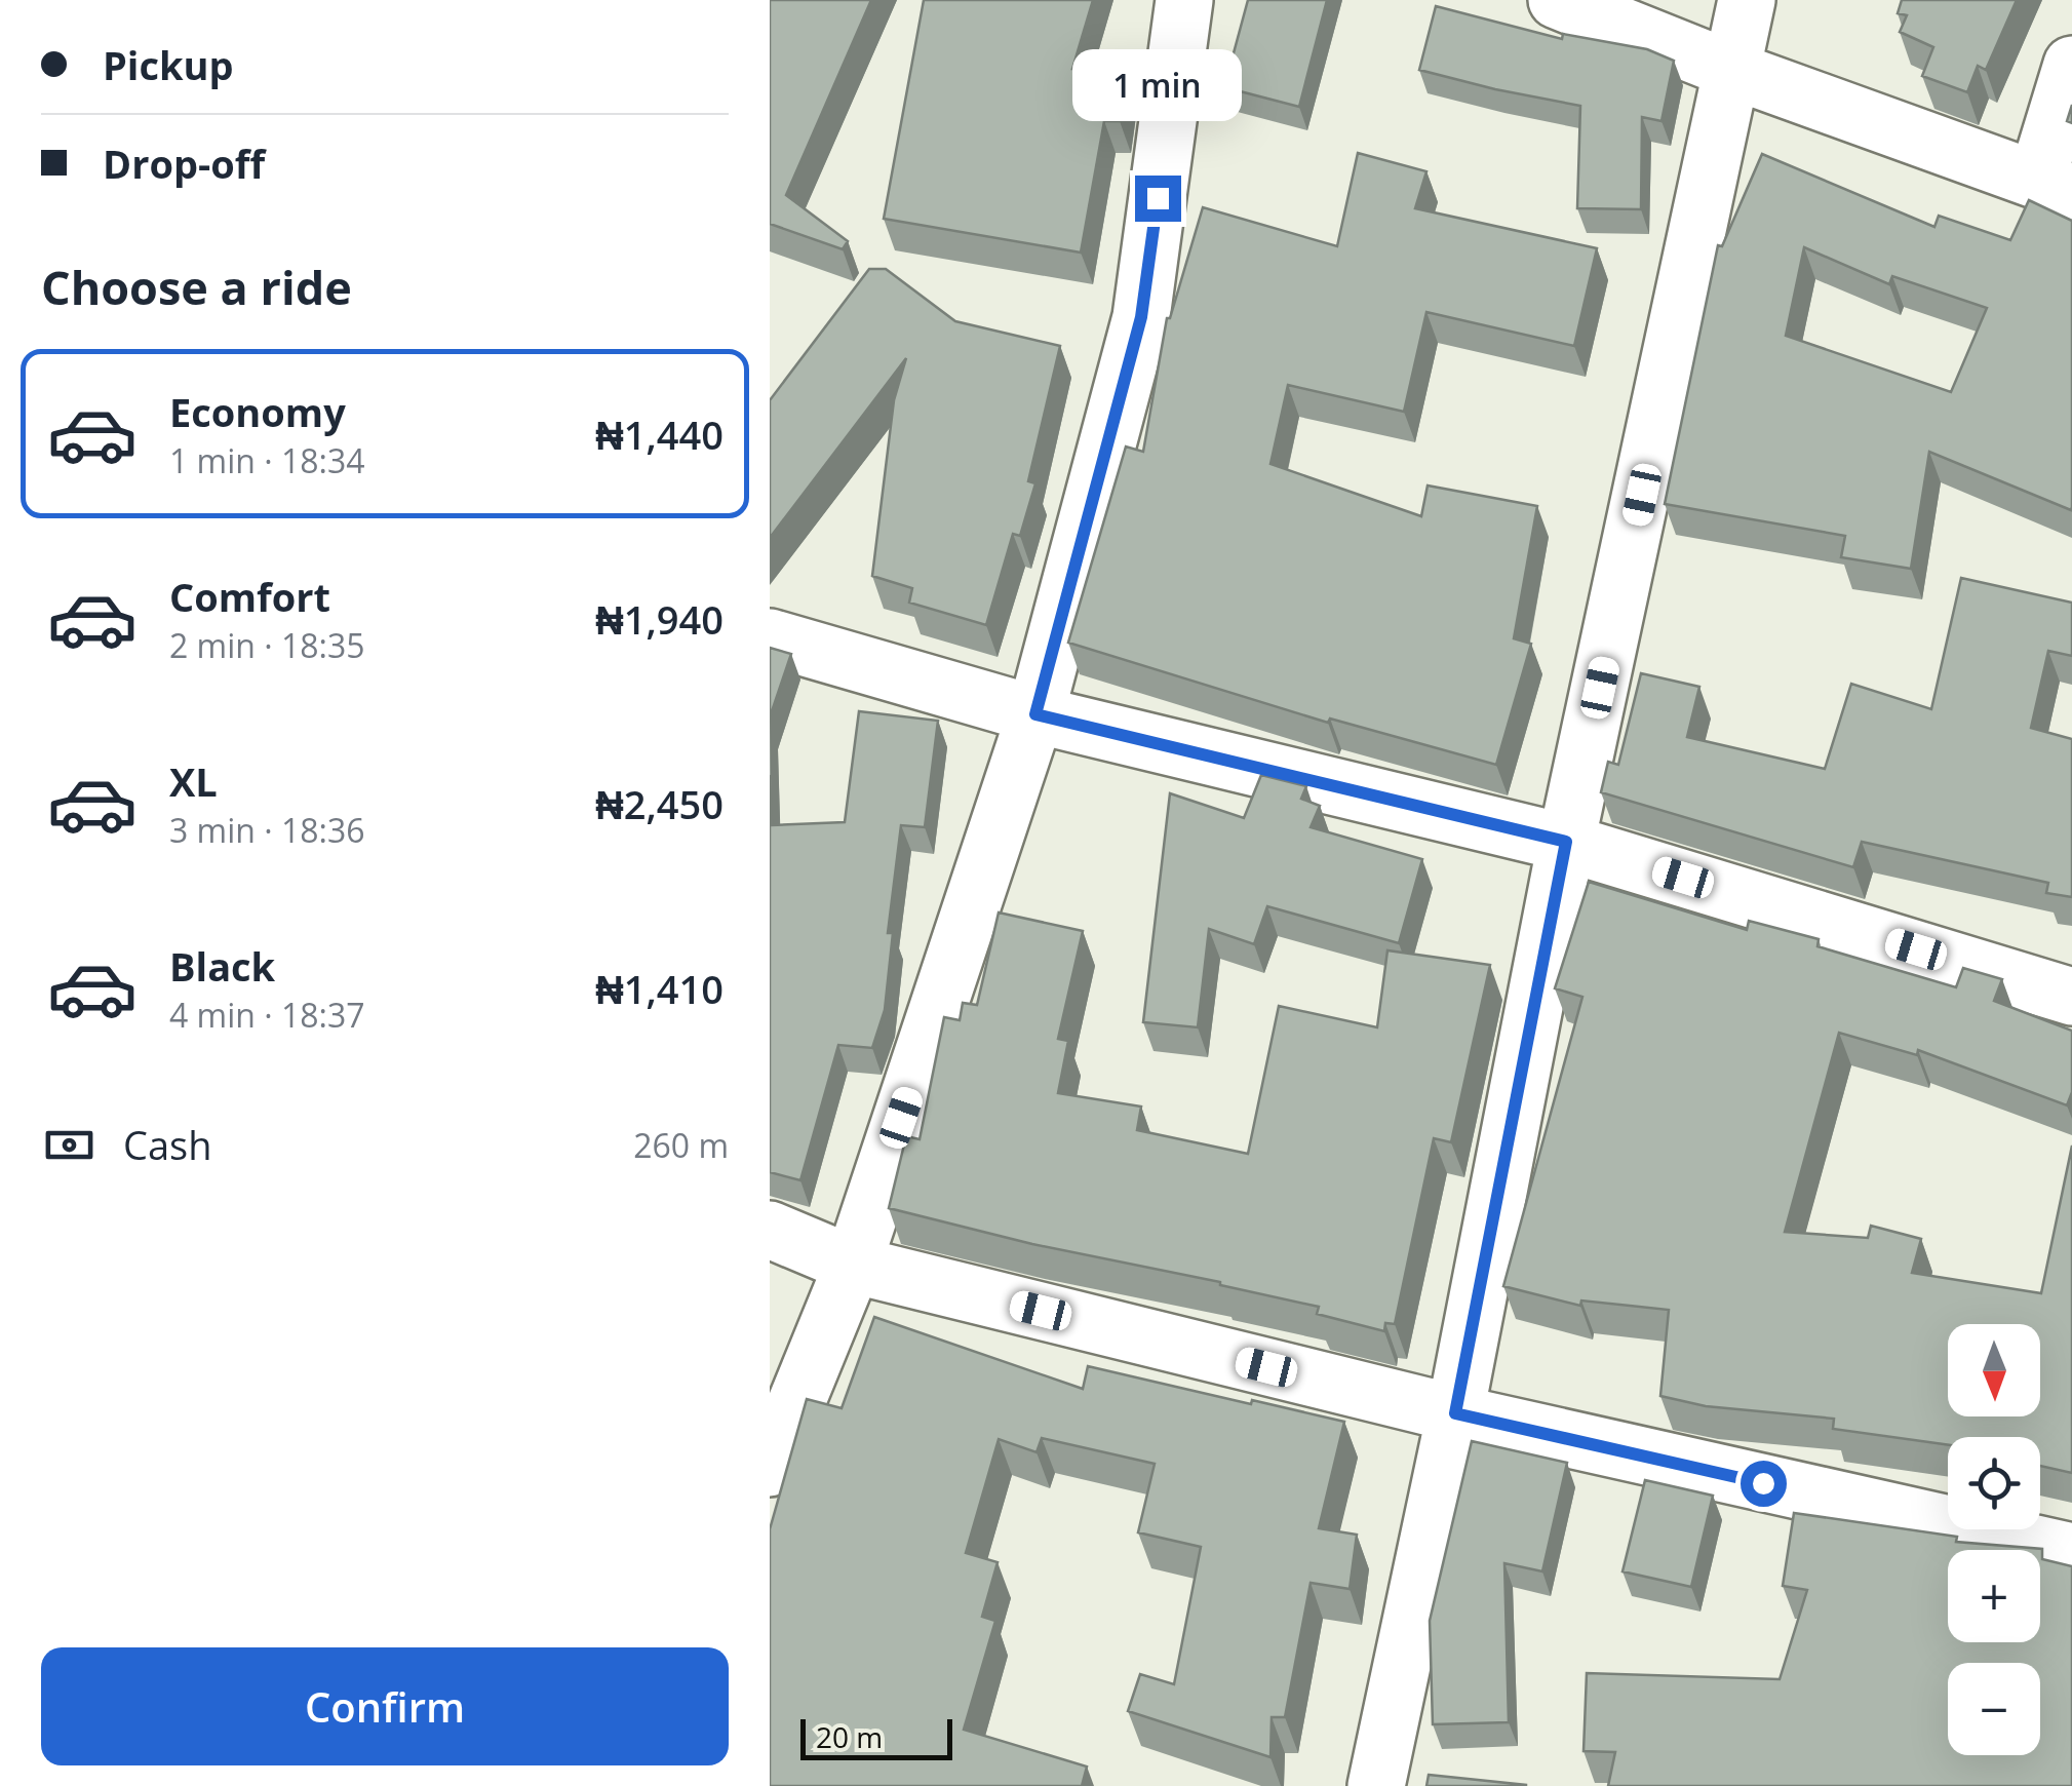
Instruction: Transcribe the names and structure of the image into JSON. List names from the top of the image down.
{
  "scale_bar": "20 m",
  "north": "bottom",
  "page": {
    "banner": ["Pickup", "Drop-off"],
    "bubble": "1 min",
    "heading": "Choose a ride",
    "list": [
      {
        "name": "Economy",
        "note": "1 min · 18:34",
        "value": "₦1,440"
      },
      {
        "name": "Comfort",
        "note": "2 min · 18:35",
        "value": "₦1,940"
      },
      {
        "name": "XL",
        "note": "3 min · 18:36",
        "value": "₦2,450"
      },
      {
        "name": "Black",
        "note": "4 min · 18:37",
        "value": "₦1,410"
      }
    ],
    "pay": ["Cash", "260 m"],
    "map_buttons": ["+", "−"],
    "buttons": "Confirm",
    "scale": "20 m"
  }
}
